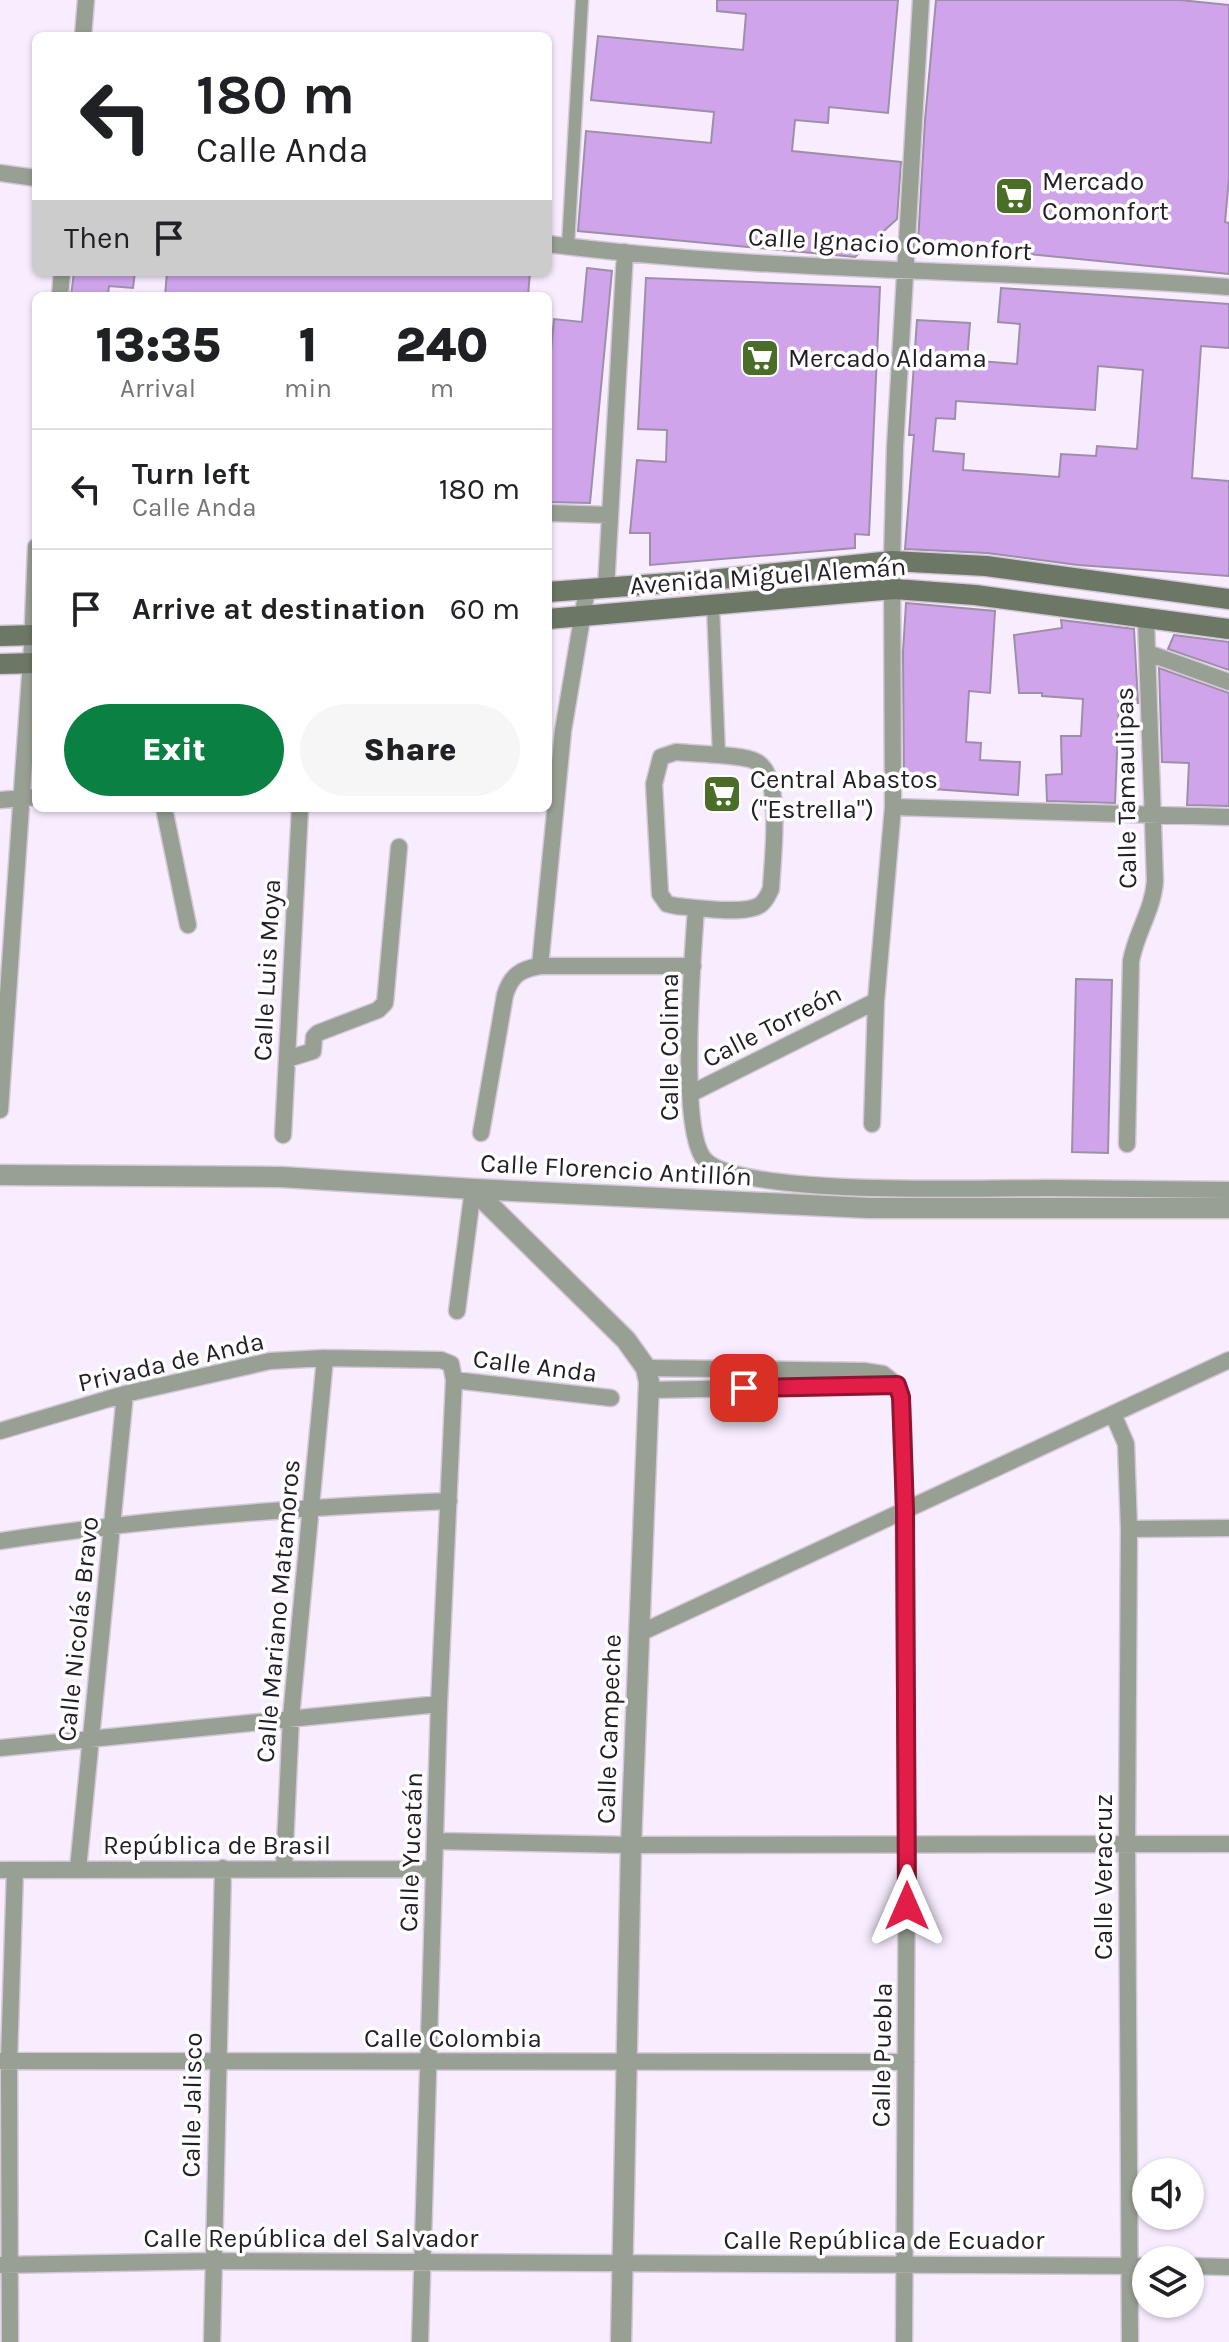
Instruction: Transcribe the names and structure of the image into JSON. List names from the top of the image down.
{
  "streets": {
    "main road": ["Avenida Miguel Alemán"],
    "street": [
      "Calle Ignacio Comonfort",
      "Calle Tamaulipas",
      "Calle Luis Moya",
      "Calle Torreón",
      "Calle Colima",
      "Calle Florencio Antillón",
      "Privada de Anda",
      "Calle Anda",
      "Calle Mariano Matamoros",
      "Calle Nicolás Bravo",
      "Calle Campeche",
      "República de Brasil",
      "Calle Yucatán",
      "Calle Veracruz",
      "Calle Colombia",
      "Calle Puebla",
      "Calle Jalisco",
      "Calle República del Salvador",
      "Calle República de Ecuador"
    ]
  },
  "crossings": [
    ["Avenida Miguel Alemán", "Calle Tamaulipas"],
    ["Calle Torreón", "Calle Colima"],
    ["Calle Florencio Antillón", "Calle Campeche"],
    ["Privada de Anda", "Calle Anda"],
    ["Privada de Anda", "Calle Mariano Matamoros"],
    ["Privada de Anda", "Calle Nicolás Bravo"],
    ["Privada de Anda", "Calle Yucatán"],
    ["Calle Anda", "Calle Yucatán"],
    ["Calle Mariano Matamoros", "República de Brasil"],
    ["Calle Nicolás Bravo", "República de Brasil"],
    ["Calle Campeche", "Calle Colombia"],
    ["Calle Campeche", "Calle República del Salvador"],
    ["Calle Campeche", "Calle República de Ecuador"],
    ["República de Brasil", "Calle Yucatán"],
    ["República de Brasil", "Calle Jalisco"],
    ["Calle Yucatán", "Calle Colombia"],
    ["Calle Yucatán", "Calle República del Salvador"],
    ["Calle Colombia", "Calle Puebla"],
    ["Calle Colombia", "Calle Jalisco"],
    ["Calle Puebla", "Calle República de Ecuador"],
    ["Calle Jalisco", "Calle República del Salvador"],
    ["Calle República del Salvador", "Calle República de Ecuador"]
  ],
  "places": {
    "supermarket": ["Mercado Comonfort", "Mercado Aldama", "Central Abastos (\"Estrella\")"]
  },
  "page": {
    "turn": ["180 m", "Calle Anda"],
    "then": "Then",
    "eta": [
      "13:35",
      "Arrival",
      "1",
      "min",
      "240",
      "m"
    ],
    "list": [
      {
        "name": "Turn left",
        "note": "Calle Anda",
        "value": "180 m"
      },
      {
        "name": "Arrive at destination",
        "value": "60 m"
      }
    ],
    "buttons": ["Exit", "Share"]
  }
}
